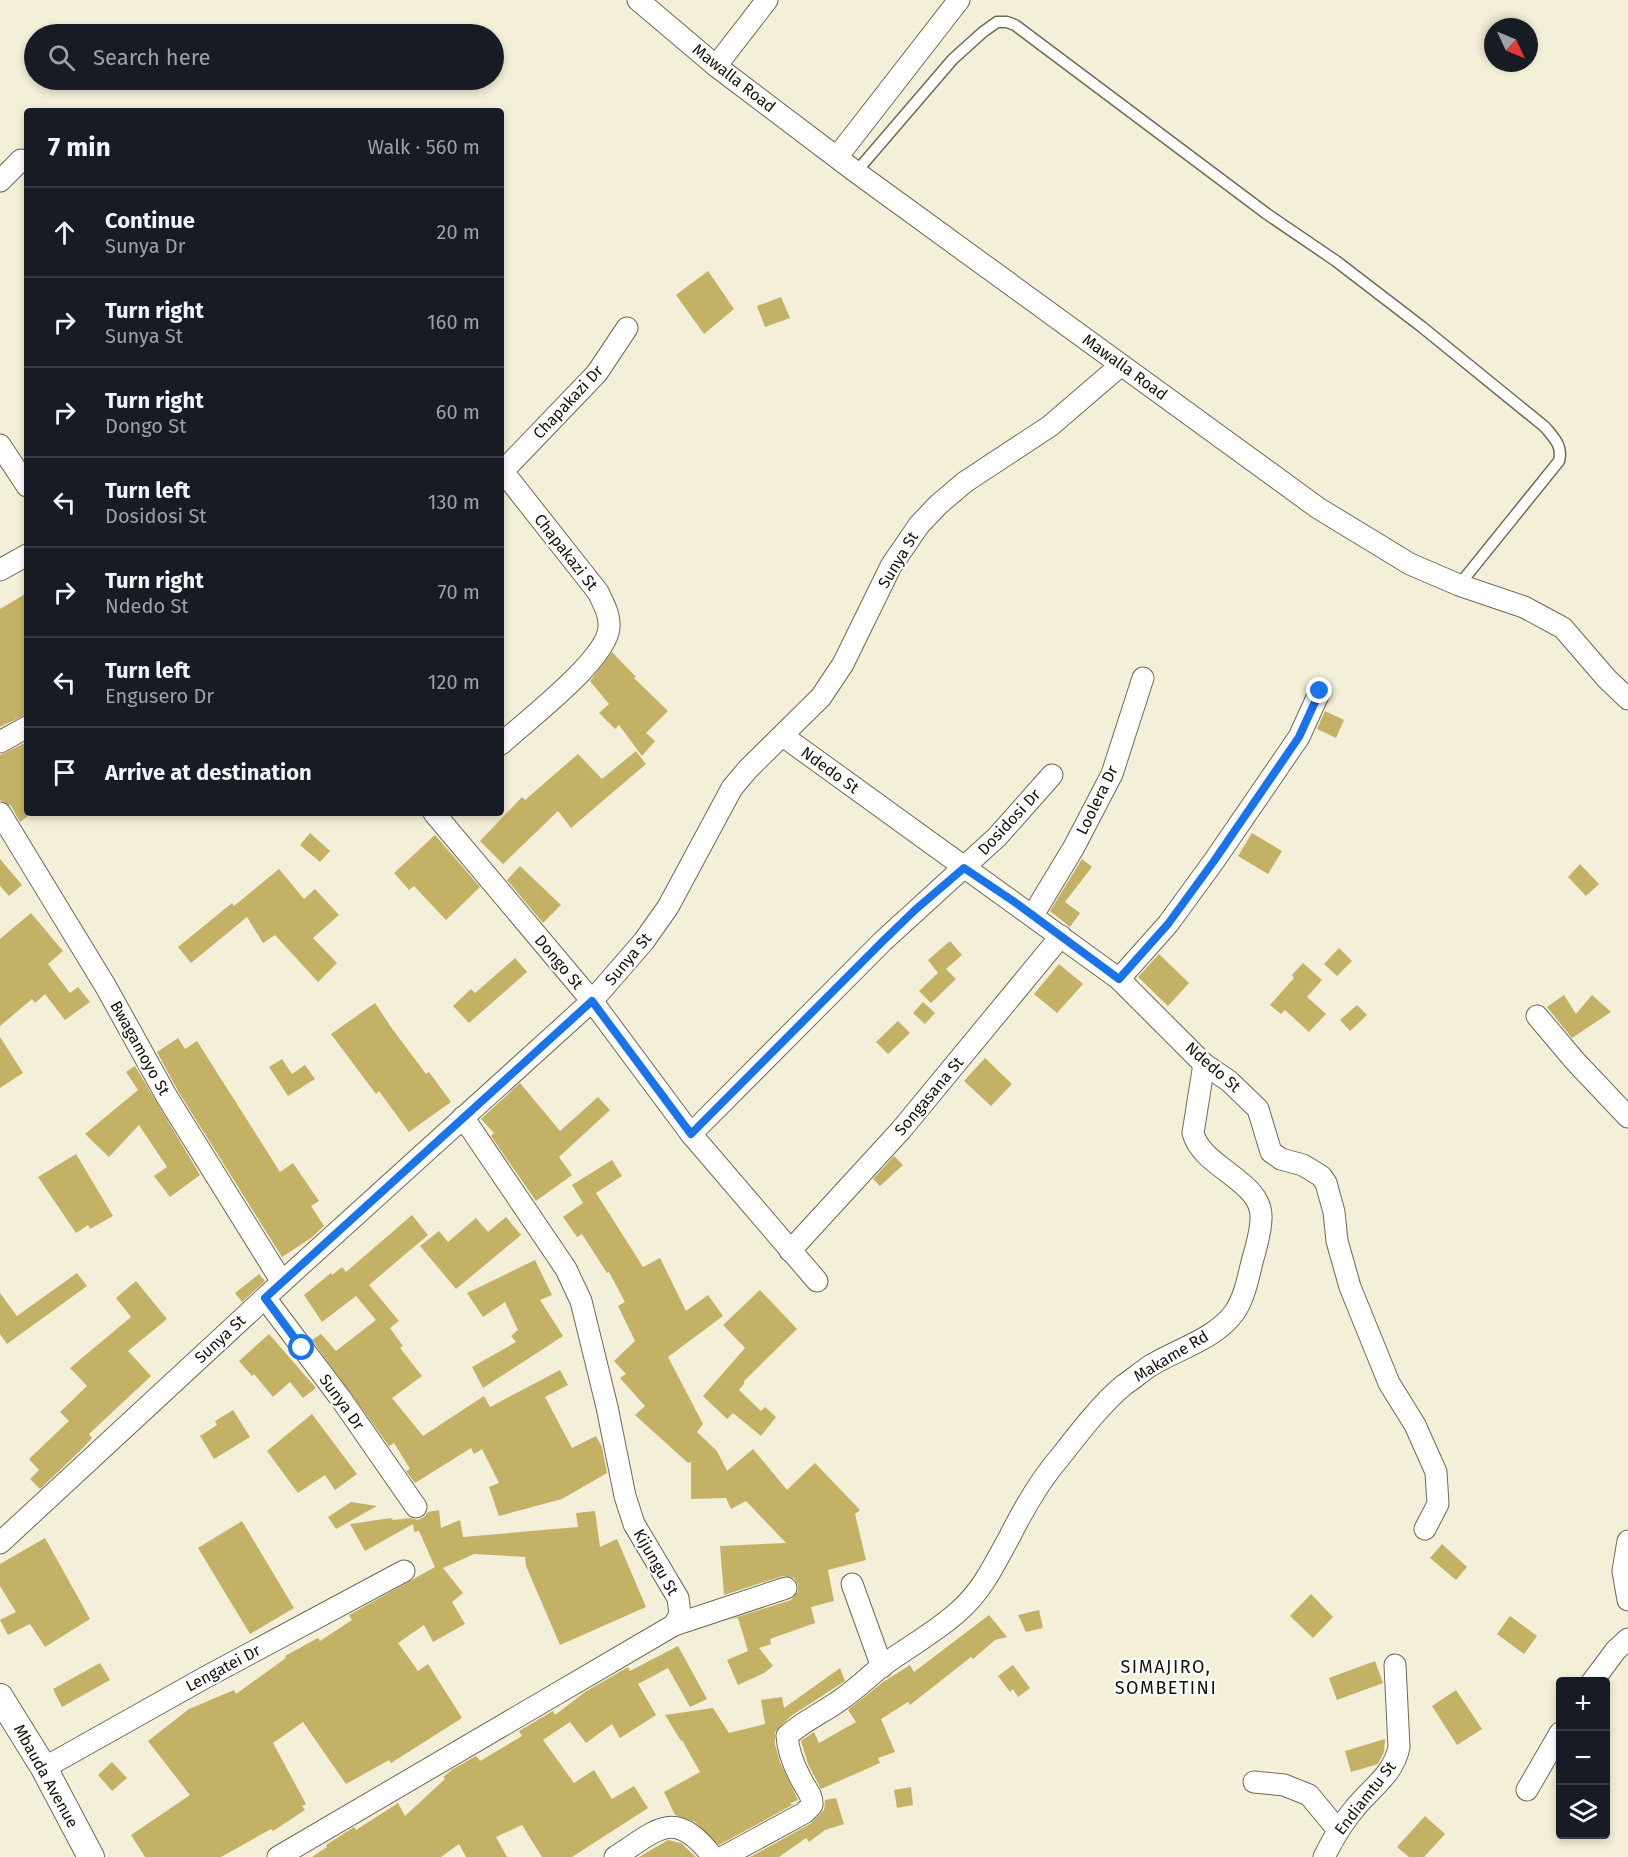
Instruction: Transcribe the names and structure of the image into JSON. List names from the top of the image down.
{
  "streets": {
    "street": [
      "Mawalla Road",
      "Chapakazi Dr",
      "Chapakazi St",
      "Sunya St",
      "Ndedo St",
      "Loolera Dr",
      "Dosidosi Dr",
      "Dongo St",
      "Bwagamoyo St",
      "Songasana St",
      "Makame Rd",
      "Sunya Dr",
      "Kijungu St",
      "Lengatei Dr",
      "Mbauda Avenue",
      "Endiamtu St"
    ]
  },
  "crossings": [
    ["Mawalla Road", "Sunya St"],
    ["Sunya St", "Ndedo St"],
    ["Sunya St", "Dongo St"],
    ["Sunya St", "Bwagamoyo St"],
    ["Sunya St", "Sunya Dr"],
    ["Sunya St", "Kijungu St"],
    ["Ndedo St", "Loolera Dr"],
    ["Ndedo St", "Dosidosi Dr"],
    ["Ndedo St", "Songasana St"],
    ["Ndedo St", "Makame Rd"],
    ["Dosidosi Dr", "Dongo St"],
    ["Dongo St", "Songasana St"],
    ["Lengatei Dr", "Mbauda Avenue"]
  ],
  "districts": ["SIMAJIRO, SOMBETINI"],
  "north": "bottom right",
  "page": {
    "search": "Search here",
    "heading": ["7 min", "Walk · 560 m"],
    "list": [
      ["Continue", "Sunya Dr", "20 m"],
      ["Turn right", "Sunya St", "160 m"],
      ["Turn right", "Dongo St", "60 m"],
      ["Turn left", "Dosidosi St", "130 m"],
      ["Turn right", "Ndedo St", "70 m"],
      ["Turn left", "Engusero Dr", "120 m"],
      "Arrive at destination"
    ],
    "map_buttons": ["+", "−"]
  }
}
